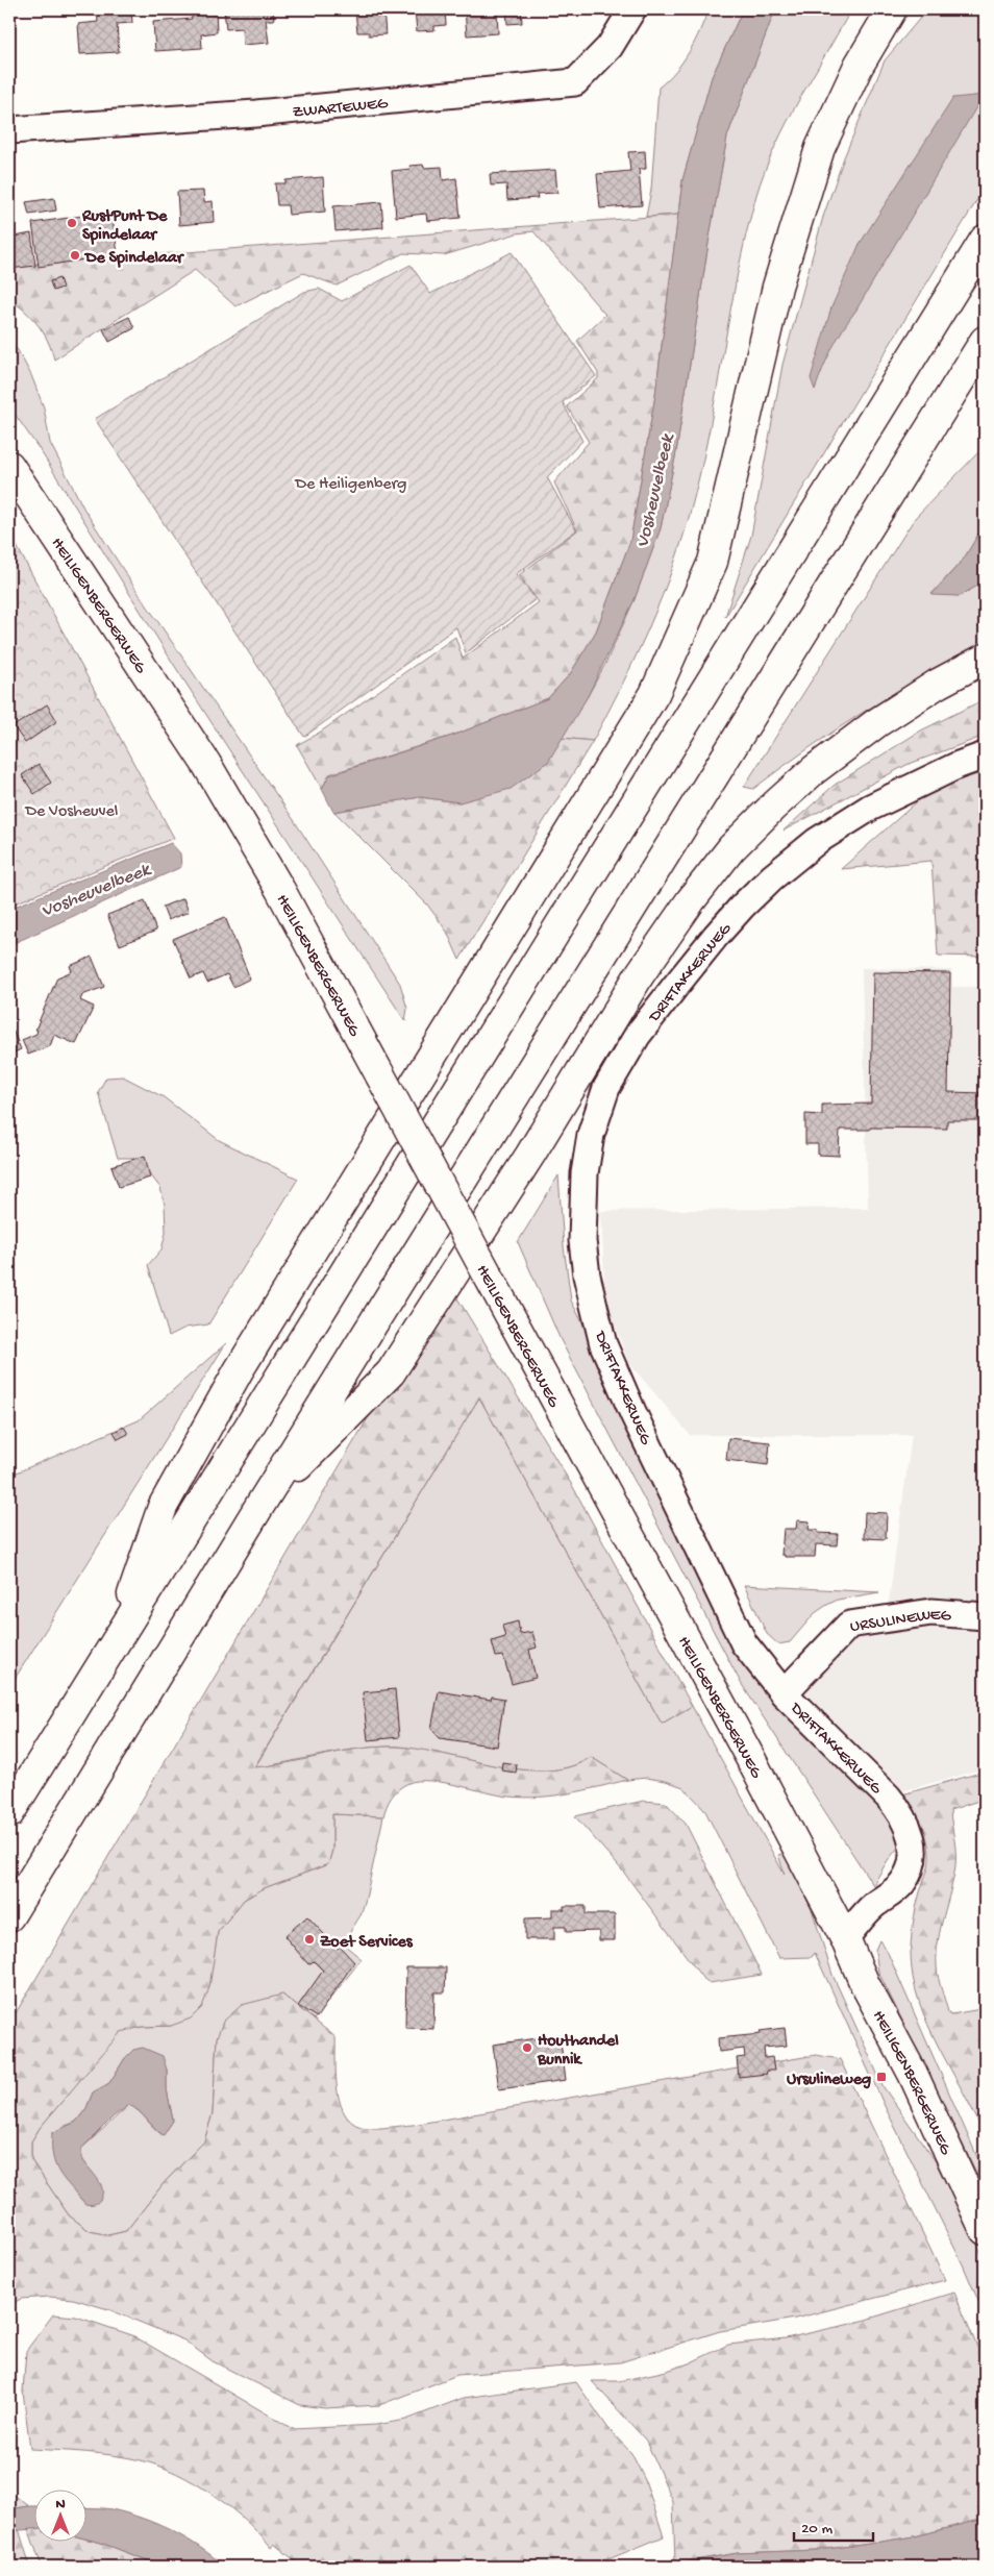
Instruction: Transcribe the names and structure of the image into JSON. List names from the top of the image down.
{
  "streets": {
    "main road": ["HEILIGENBERGERWEG"],
    "street": ["ZWARTEWEG", "DRIFTAKKERWEG", "URSULINEWEG"]
  },
  "crossings": [
    ["HEILIGENBERGERWEG", "DRIFTAKKERWEG"],
    ["DRIFTAKKERWEG", "URSULINEWEG"]
  ],
  "water": ["Vosheuvelbeek"],
  "parks": ["De Heiligenberg", "De Vosheuvel"],
  "places": {
    "other": [
      "RustPunt De Spindelaar",
      "De Spindelaar",
      "Zoet Services",
      "Houthandel Bunnik"
    ],
    "transit": ["Ursulineweg"]
  },
  "scale_bar": "20 m",
  "north": "top"
}
